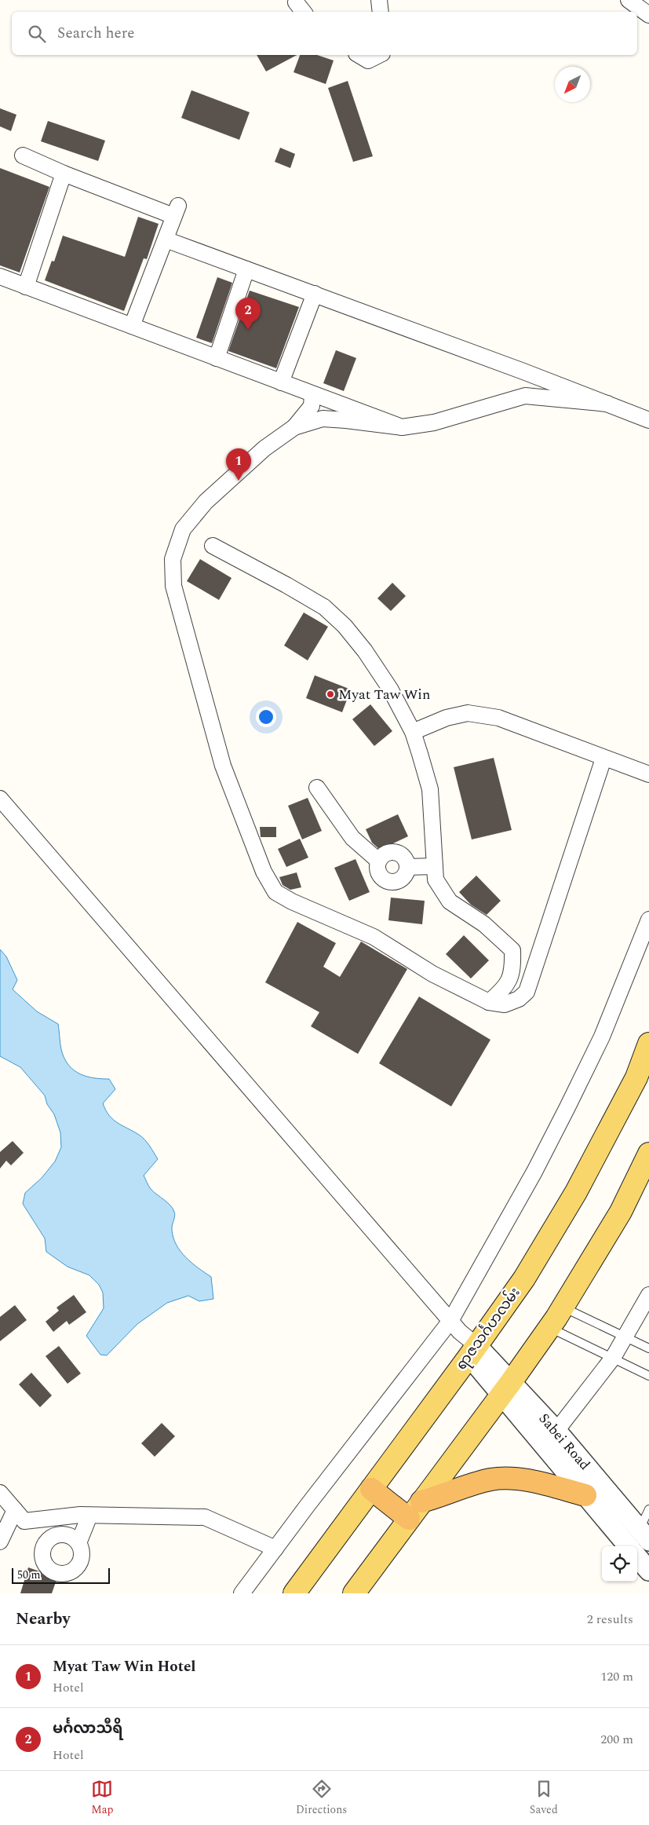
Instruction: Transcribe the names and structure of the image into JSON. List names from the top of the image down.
{
  "streets": {
    "main road": ["ရာဇသင်္ဂဟလမ်း"],
    "street": ["Sabei Road"]
  },
  "crossings": [
    ["ရာဇသင်္ဂဟလမ်း", "Sabei Road"]
  ],
  "places": ["Myat Taw Win"],
  "scale_bar": "50 m",
  "north": "bottom left",
  "page": {
    "search": "Search here",
    "pins": ["2", "1"],
    "scale": "50 m",
    "heading": ["Nearby", "2 results"],
    "list": [
      {
        "mark": "1",
        "name": "Myat Taw Win Hotel",
        "note": "Hotel",
        "value": "120 m"
      },
      {
        "mark": "2",
        "name": "မင်္ဂလာသီရိ",
        "note": "Hotel",
        "value": "200 m"
      }
    ],
    "nav": ["Map", "Directions", "Saved"]
  }
}
